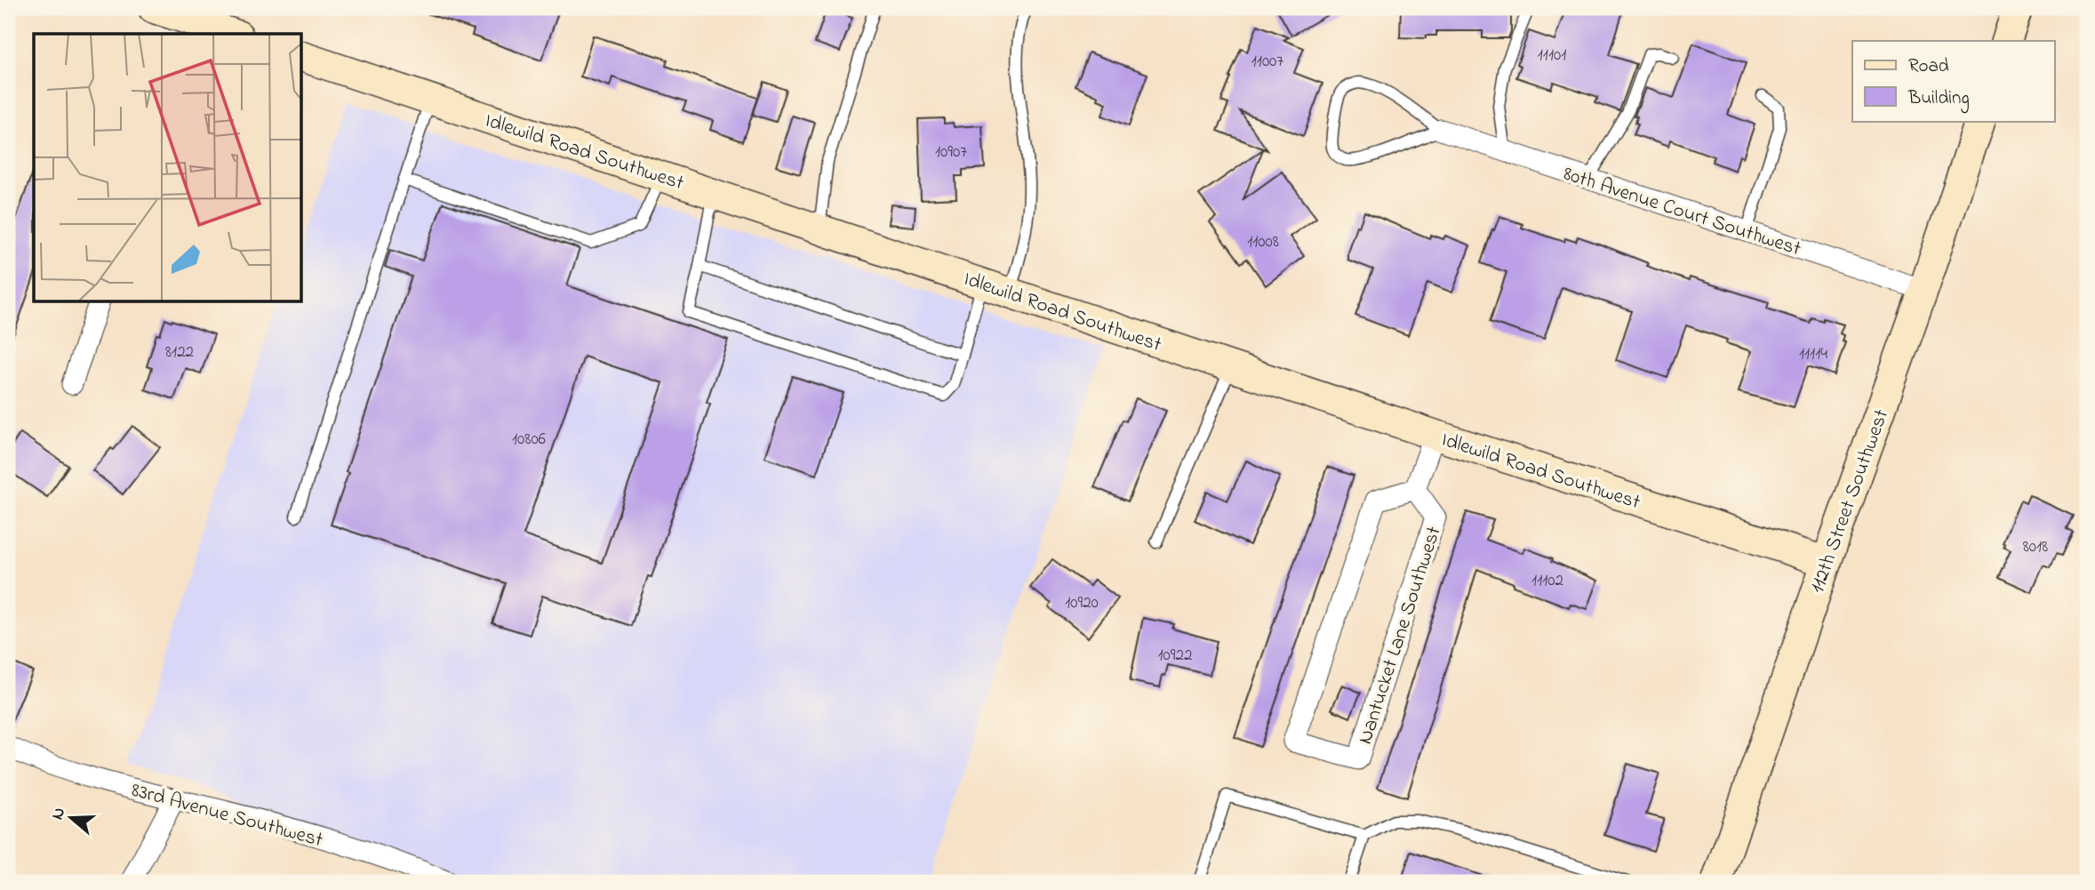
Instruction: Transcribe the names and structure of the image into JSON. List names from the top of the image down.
{
  "streets": {
    "street": [
      "Idlewild Road Southwest",
      "80th Avenue Court Southwest",
      "112th Street Southwest",
      "Nantucket Lane Southwest",
      "83rd Avenue Southwest"
    ]
  },
  "crossings": [
    ["Idlewild Road Southwest", "112th Street Southwest"],
    ["80th Avenue Court Southwest", "112th Street Southwest"]
  ],
  "house_numbers": [
    "11101",
    "11007",
    "10907",
    "11008",
    "8122",
    "11114",
    "10806",
    "8018",
    "11102",
    "10920",
    "10922"
  ],
  "legend": ["Road", "Building"],
  "north": "left"
}
